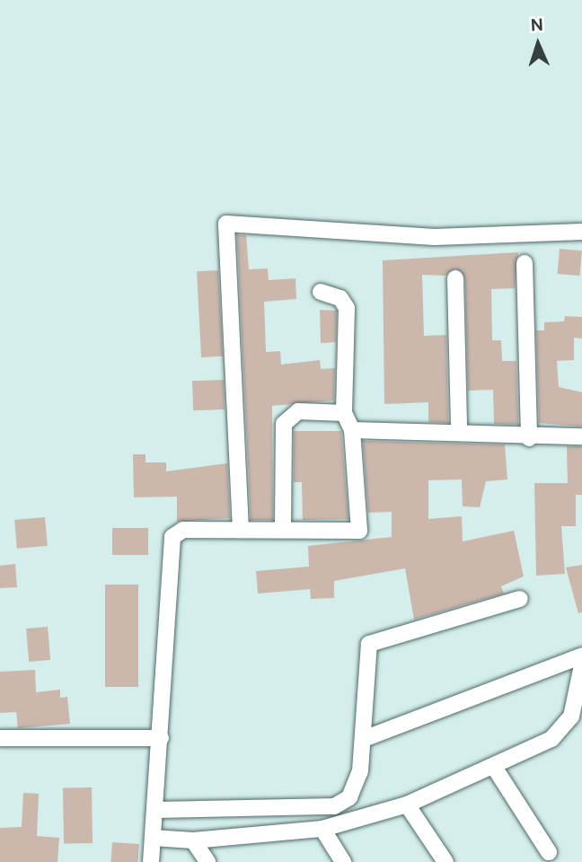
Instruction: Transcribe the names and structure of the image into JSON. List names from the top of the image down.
{
  "north": "top"
}
